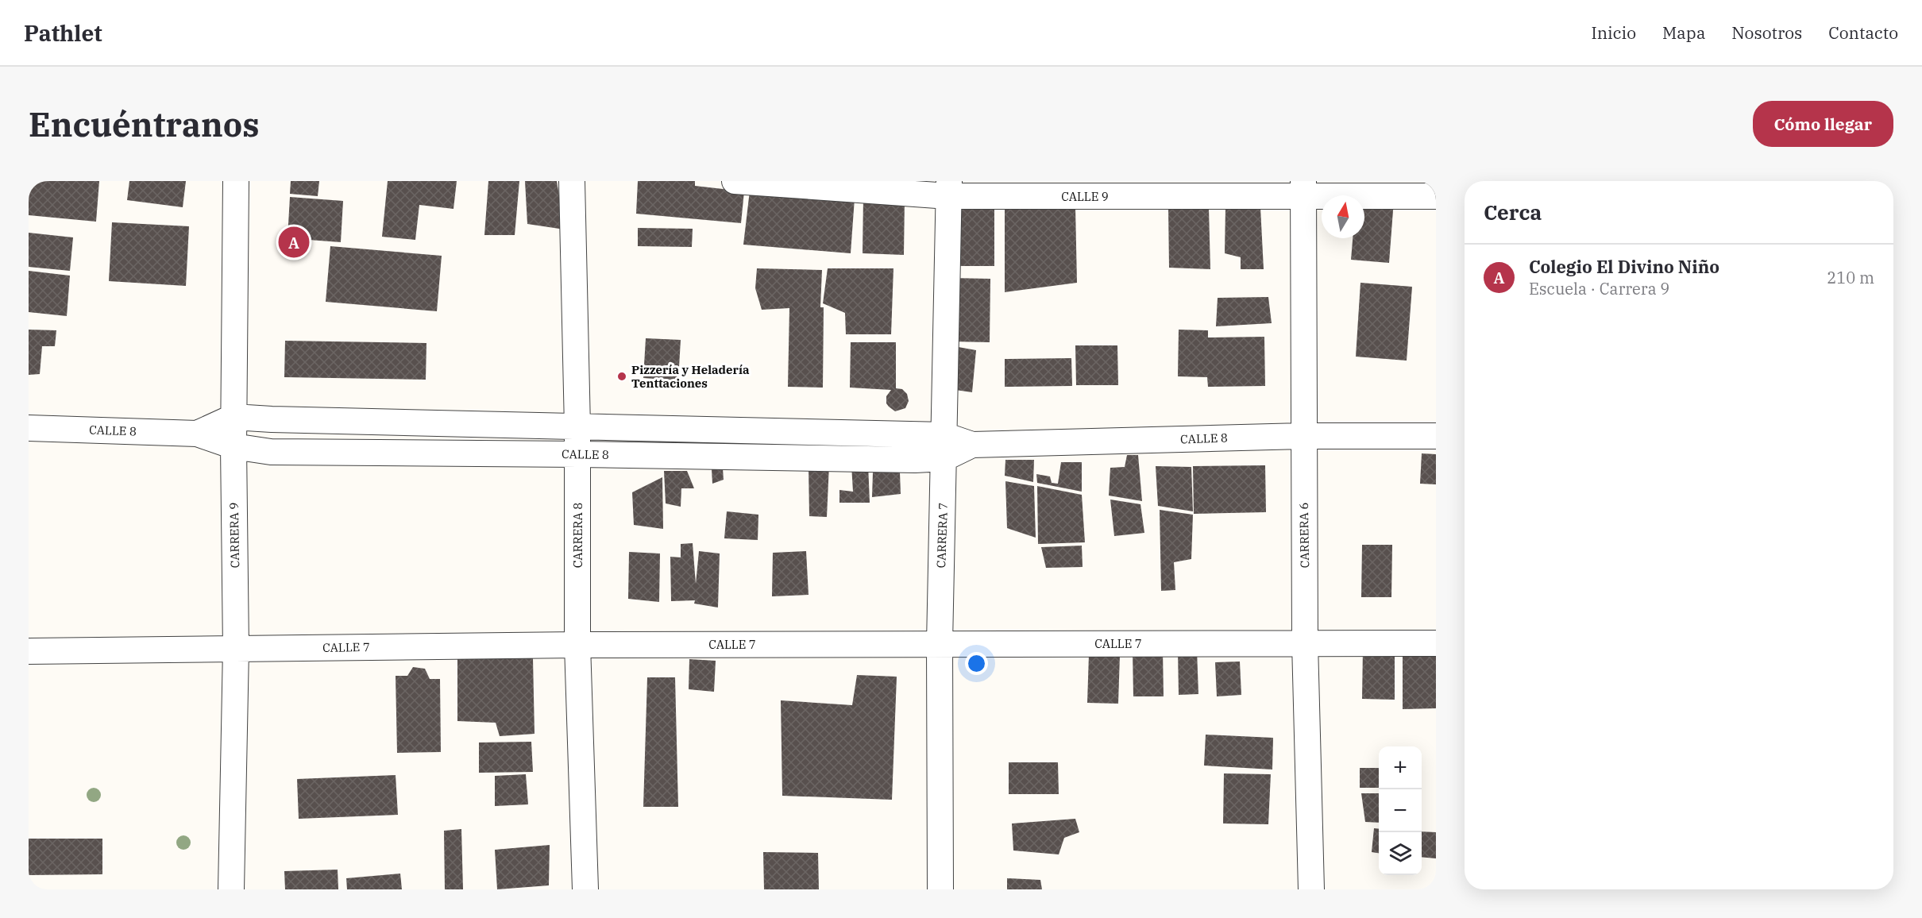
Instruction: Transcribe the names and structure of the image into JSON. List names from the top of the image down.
{
  "streets": {
    "street": [
      "CALLE 9",
      "CALLE 8",
      "CARRERA 9",
      "CARRERA 8",
      "CARRERA 7",
      "CARRERA 6",
      "CALLE 7"
    ]
  },
  "crossings": [
    ["CALLE 9", "CARRERA 7"],
    ["CALLE 9", "CARRERA 6"],
    ["CALLE 8", "CARRERA 9"],
    ["CALLE 8", "CARRERA 8"],
    ["CALLE 8", "CARRERA 7"],
    ["CALLE 8", "CARRERA 6"],
    ["CARRERA 9", "CALLE 7"],
    ["CARRERA 8", "CALLE 7"],
    ["CARRERA 7", "CALLE 7"],
    ["CARRERA 6", "CALLE 7"]
  ],
  "places": ["Pizzería y Heladería Tenttaciones"],
  "north": "top",
  "page": {
    "header": "Pathlet",
    "nav": [
      "Inicio",
      "Mapa",
      "Nosotros",
      "Contacto"
    ],
    "buttons": "Cómo llegar",
    "title": "Encuéntranos",
    "heading": "Cerca",
    "pins": "A",
    "list": [
      {
        "mark": "A",
        "name": "Colegio El Divino Niño",
        "note": "Escuela · Carrera 9",
        "value": "210 m"
      }
    ],
    "map_buttons": ["+", "−"]
  }
}
